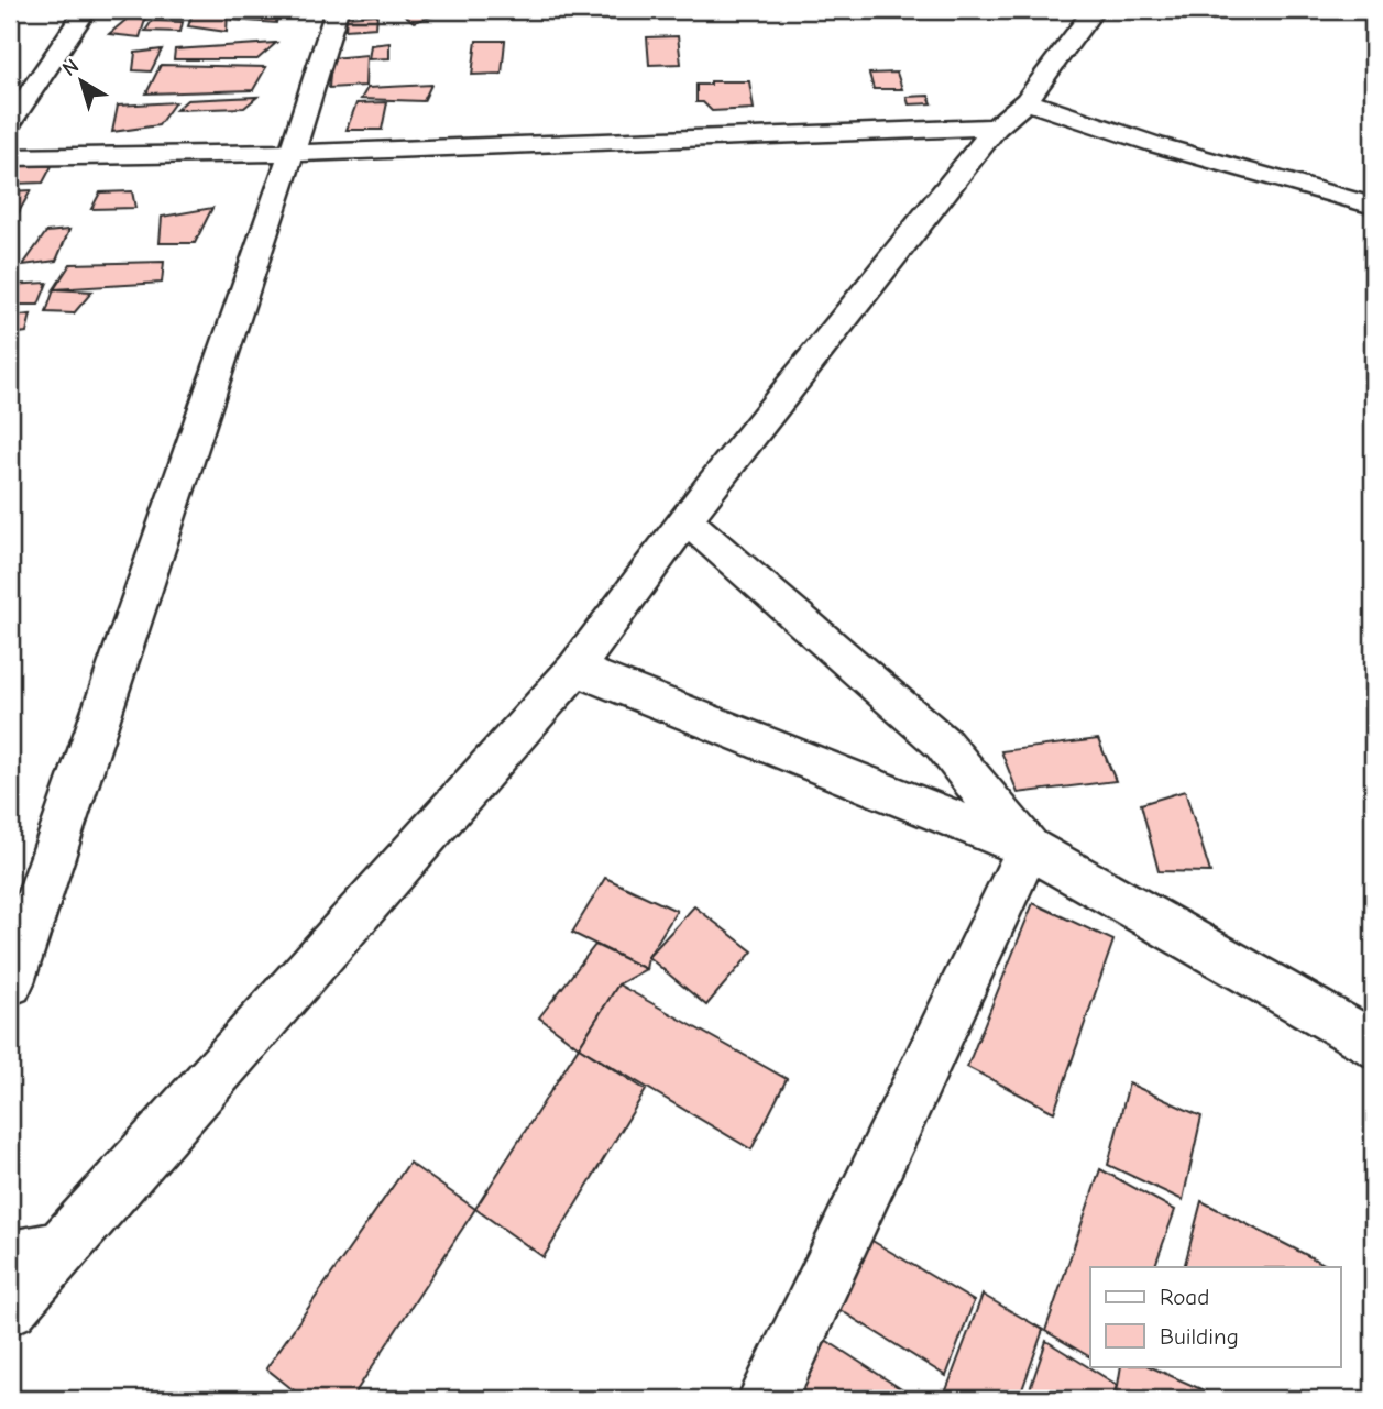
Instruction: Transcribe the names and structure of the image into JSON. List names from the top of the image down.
{
  "legend": ["Road", "Building"],
  "north": "top left"
}
